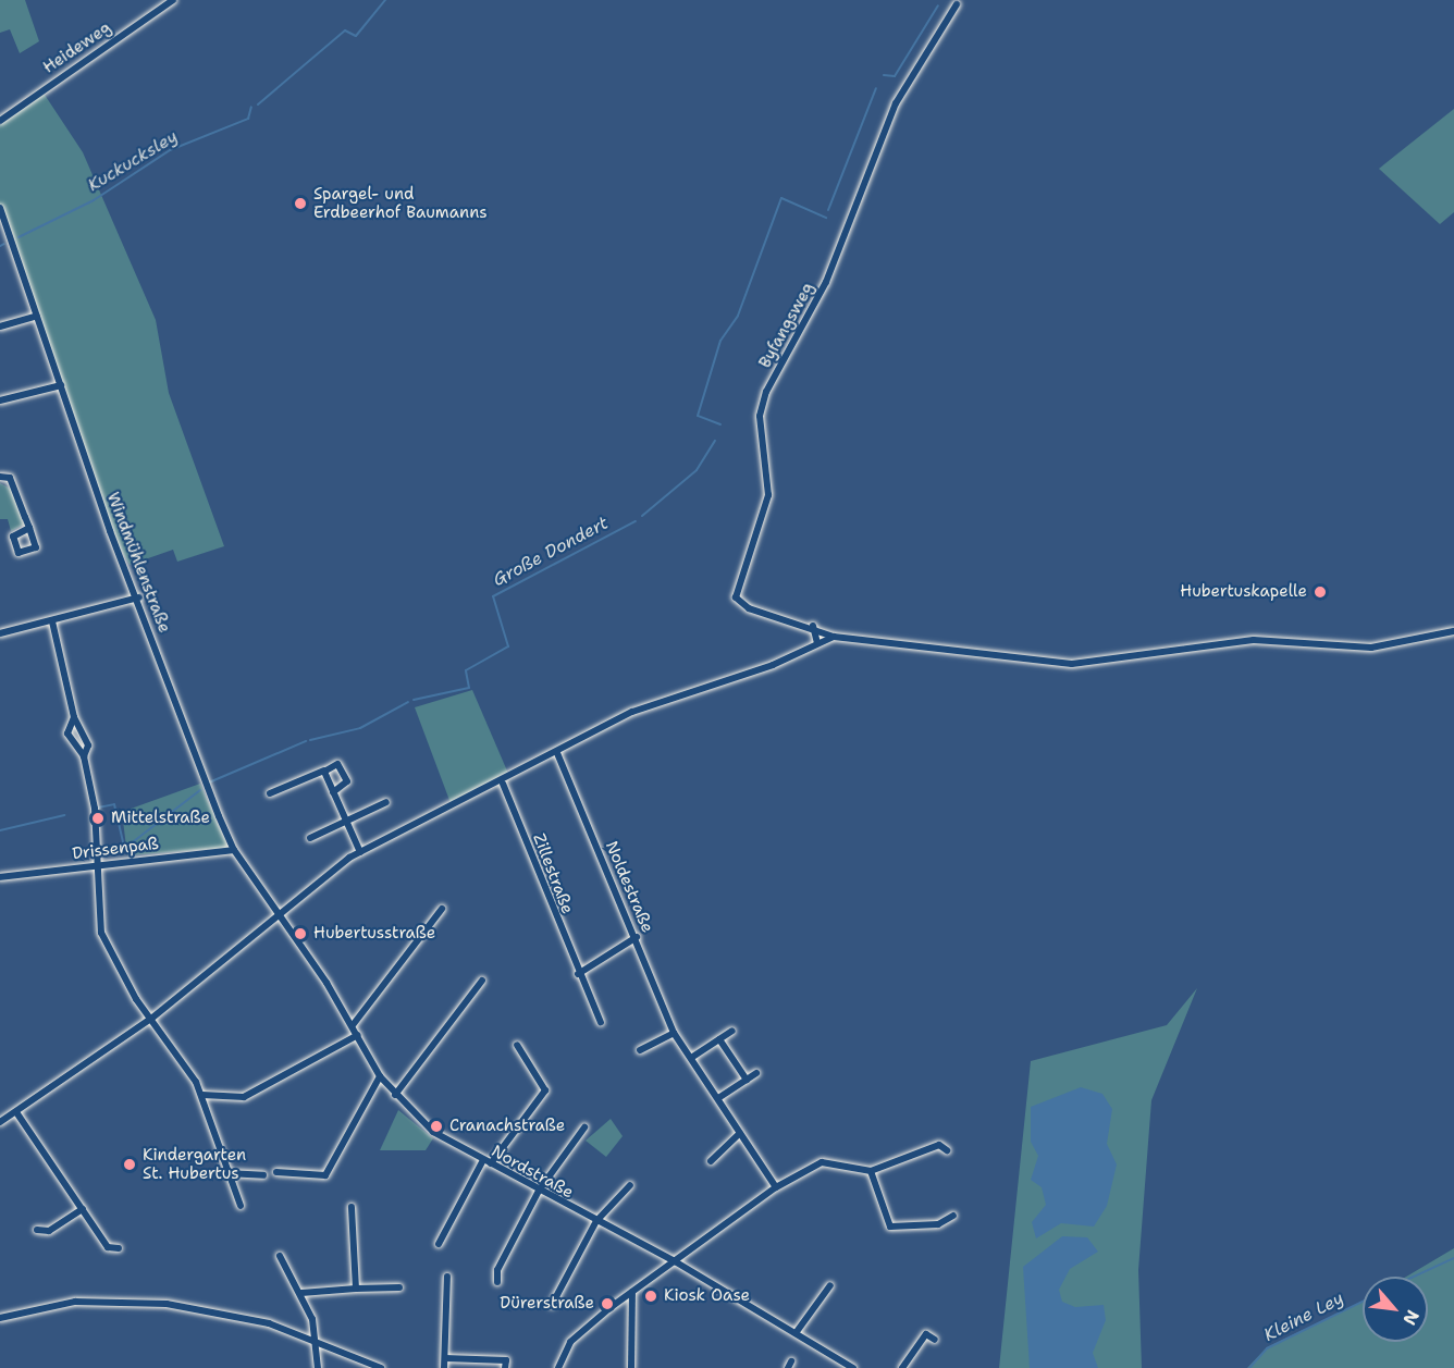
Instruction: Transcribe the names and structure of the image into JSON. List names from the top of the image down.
{
  "streets": {
    "street": [
      "Heideweg",
      "Byfangsweg",
      "Windmühlenstraße",
      "Drissenpaß",
      "Zillestraße",
      "Noldestraße",
      "Nordstraße"
    ]
  },
  "crossings": [
    ["Windmühlenstraße", "Drissenpaß"],
    ["Windmühlenstraße", "Nordstraße"]
  ],
  "water": ["Kuckucksley", "Große Dondert", "Kleine Ley"],
  "places": [
    "Spargel- und Erdbeerhof Baumanns",
    "Hubertuskapelle",
    "Mittelstraße",
    "Hubertusstraße",
    "Cranachstraße",
    "Kindergarten St. Hubertus",
    "Kiosk Oase",
    "Dürerstraße"
  ],
  "north": "bottom right"
}
